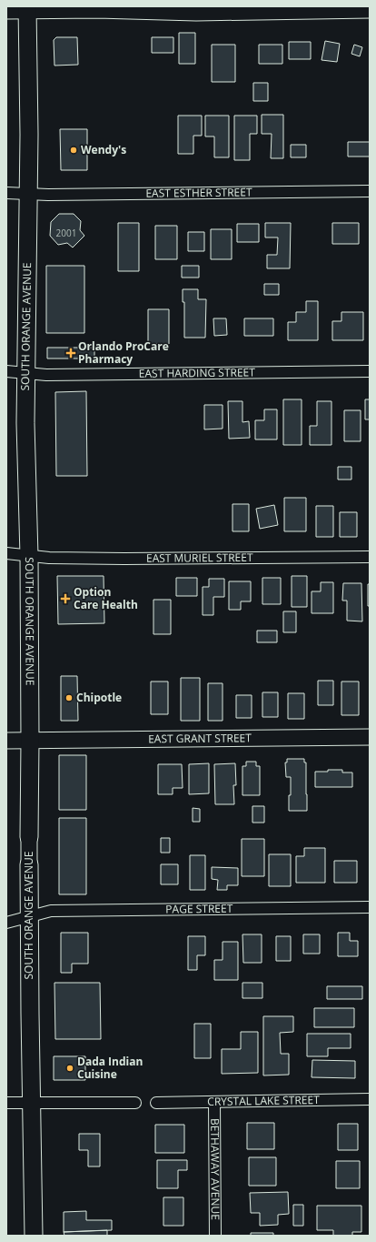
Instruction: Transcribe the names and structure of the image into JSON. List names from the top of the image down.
{
  "streets": {
    "main road": ["SOUTH ORANGE AVENUE"],
    "street": [
      "EAST ESTHER STREET",
      "EAST HARDING STREET",
      "EAST MURIEL STREET",
      "EAST GRANT STREET",
      "PAGE STREET",
      "CRYSTAL LAKE STREET",
      "BETHAWAY AVENUE"
    ]
  },
  "crossings": [
    ["EAST ESTHER STREET", "SOUTH ORANGE AVENUE"],
    ["SOUTH ORANGE AVENUE", "EAST HARDING STREET"],
    ["SOUTH ORANGE AVENUE", "EAST MURIEL STREET"],
    ["SOUTH ORANGE AVENUE", "EAST GRANT STREET"],
    ["SOUTH ORANGE AVENUE", "PAGE STREET"],
    ["CRYSTAL LAKE STREET", "BETHAWAY AVENUE"]
  ],
  "places": {
    "other": ["Wendy's", "Chipotle", "Dada Indian Cuisine"],
    "health": ["Orlando ProCare Pharmacy", "Option Care Health"]
  },
  "house_numbers": ["2001"]
}
